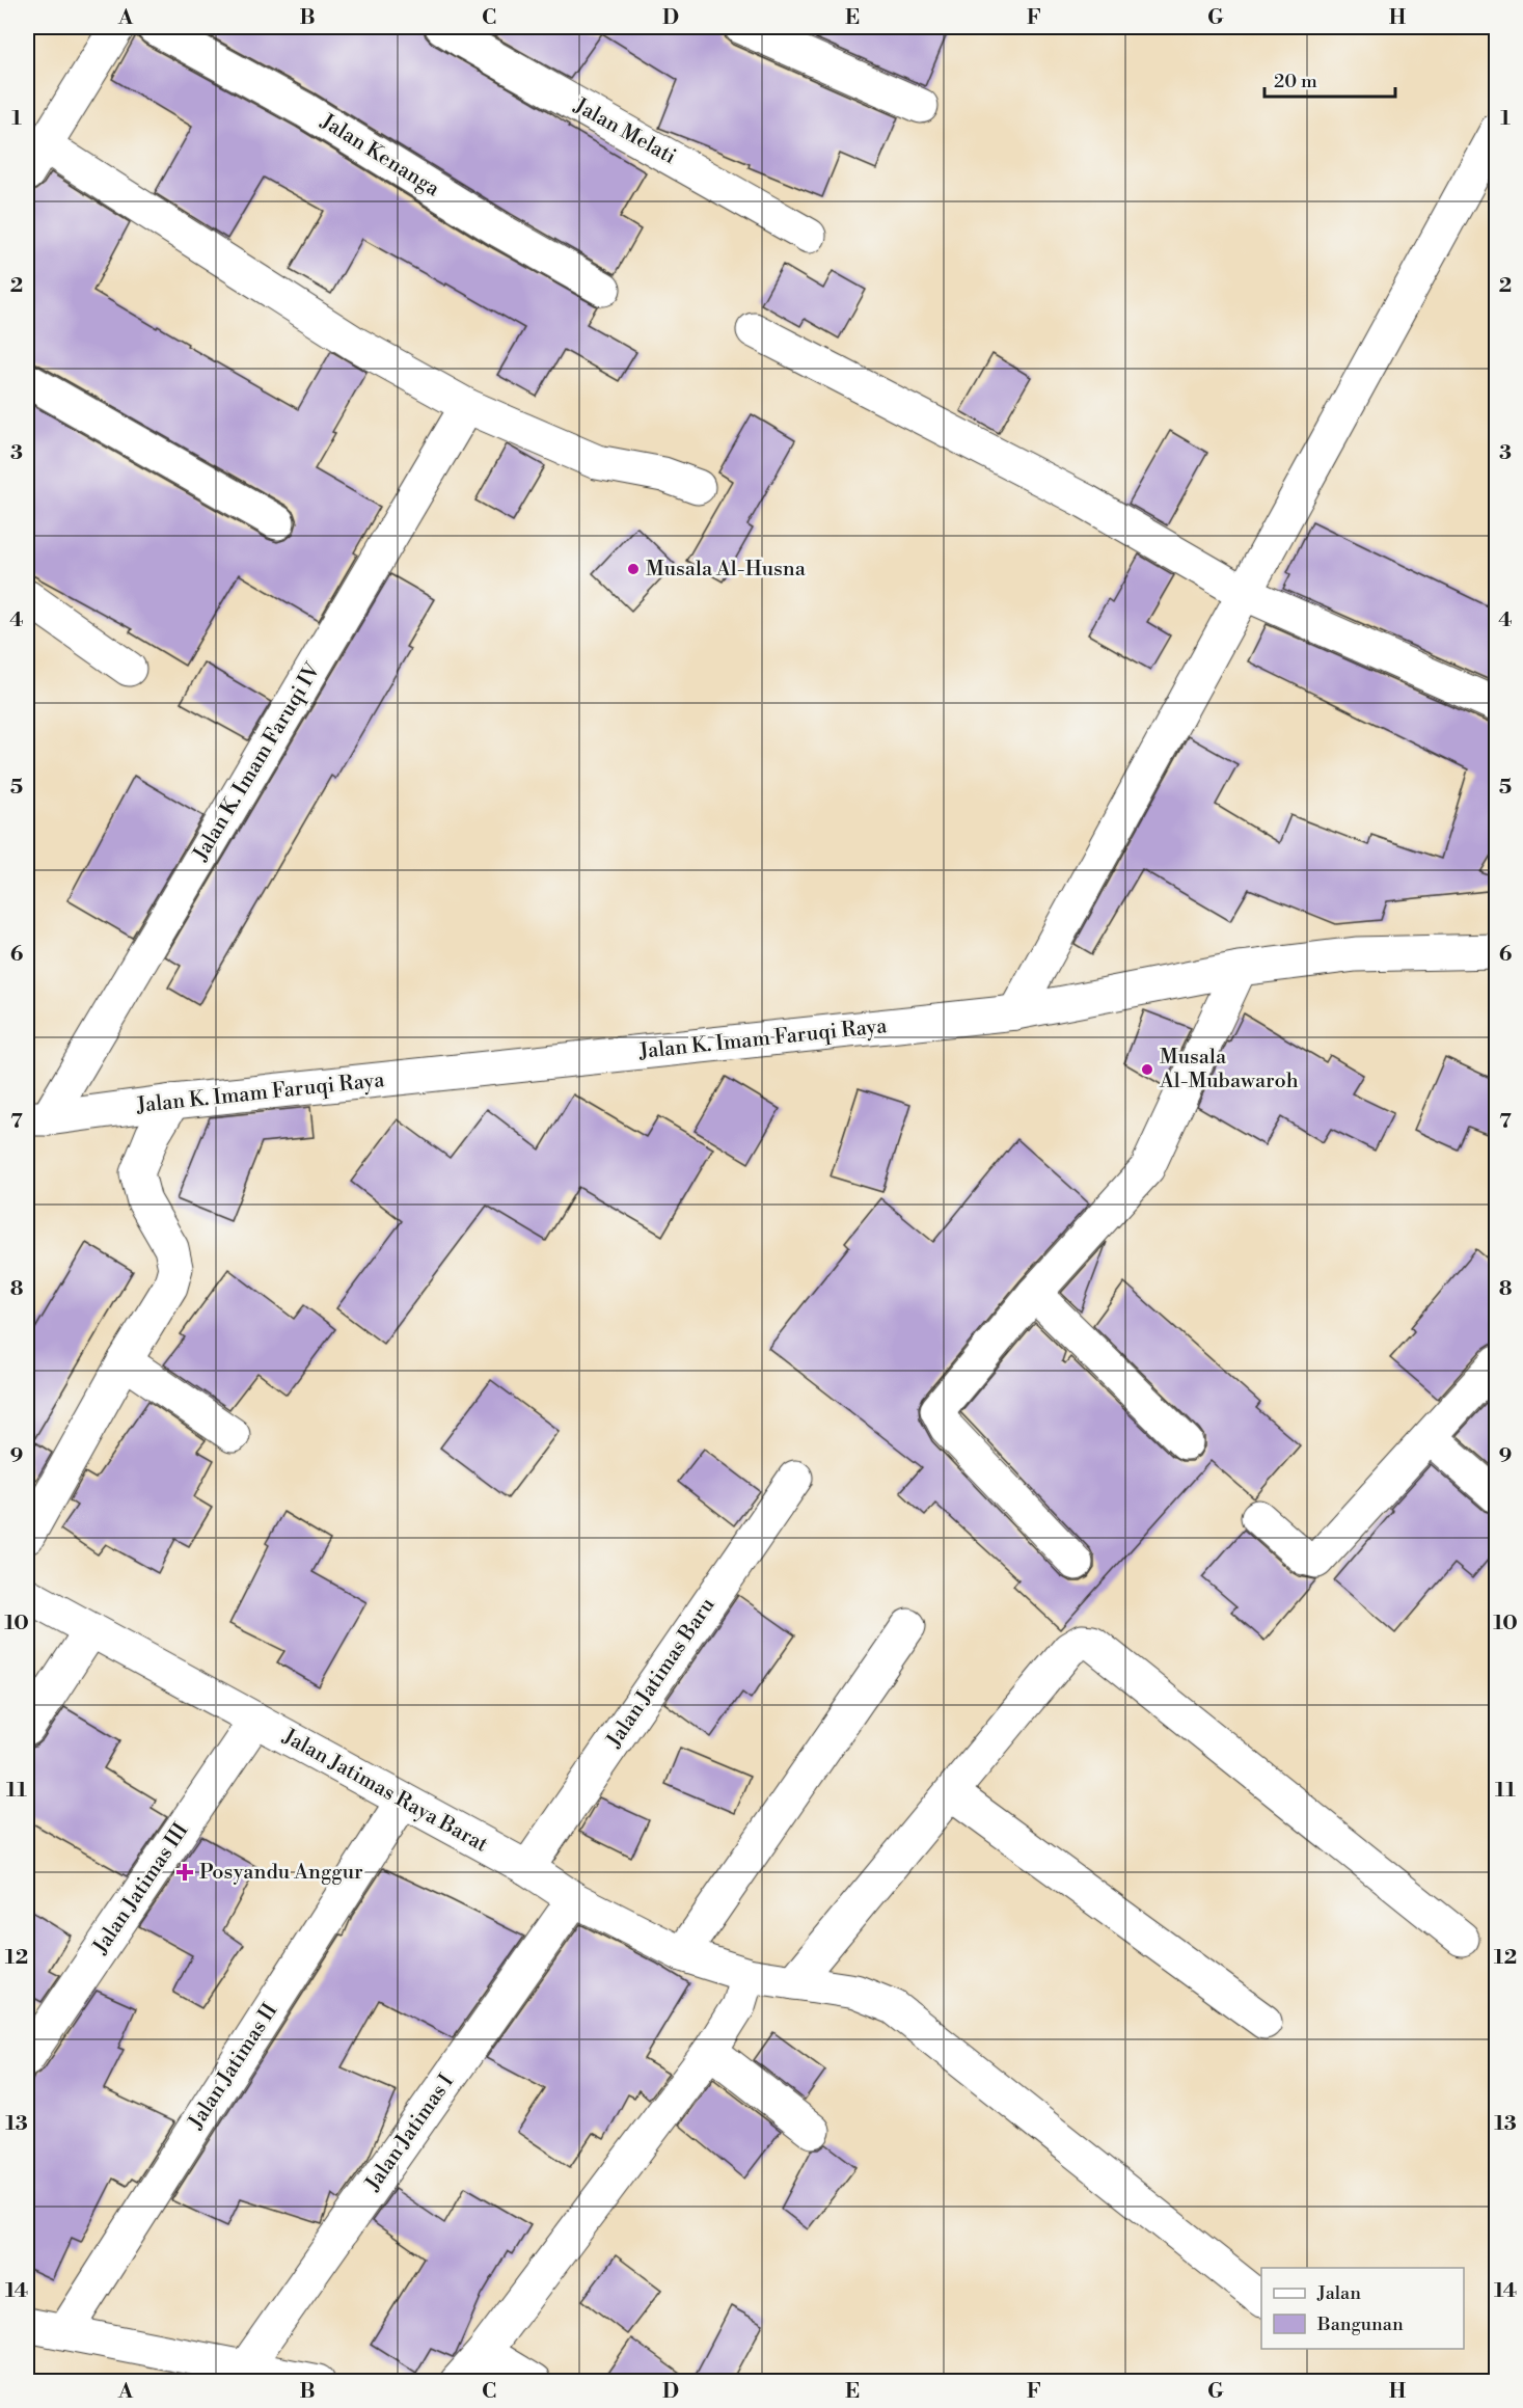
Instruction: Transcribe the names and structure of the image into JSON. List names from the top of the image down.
{
  "streets": {
    "street": [
      "Jalan Melati",
      "Jalan Kenanga",
      "Jalan K. Imam Faruqi IV",
      "Jalan K. Imam Faruqi Raya",
      "Jalan Jatimas Baru",
      "Jalan Jatimas Raya Barat",
      "Jalan Jatimas III",
      "Jalan Jatimas II",
      "Jalan Jatimas I"
    ]
  },
  "crossings": [
    ["Jalan K. Imam Faruqi IV", "Jalan K. Imam Faruqi Raya"],
    ["Jalan Jatimas Baru", "Jalan Jatimas Raya Barat"],
    ["Jalan Jatimas Raya Barat", "Jalan Jatimas III"],
    ["Jalan Jatimas Raya Barat", "Jalan Jatimas II"],
    ["Jalan Jatimas Raya Barat", "Jalan Jatimas I"]
  ],
  "places": {
    "other": ["Musala Al-Husna", "Musala Al-Mubawaroh"],
    "health": ["Posyandu Anggur"]
  },
  "legend": ["Jalan", "Bangunan"],
  "scale_bar": "20 m",
  "grid": {
    "columns": [
      "A",
      "B",
      "C",
      "D",
      "E",
      "F",
      "G",
      "H"
    ],
    "rows": [
      "1",
      "2",
      "3",
      "4",
      "5",
      "6",
      "7",
      "8",
      "9",
      "10",
      "11",
      "12",
      "13",
      "14"
    ]
  }
}
